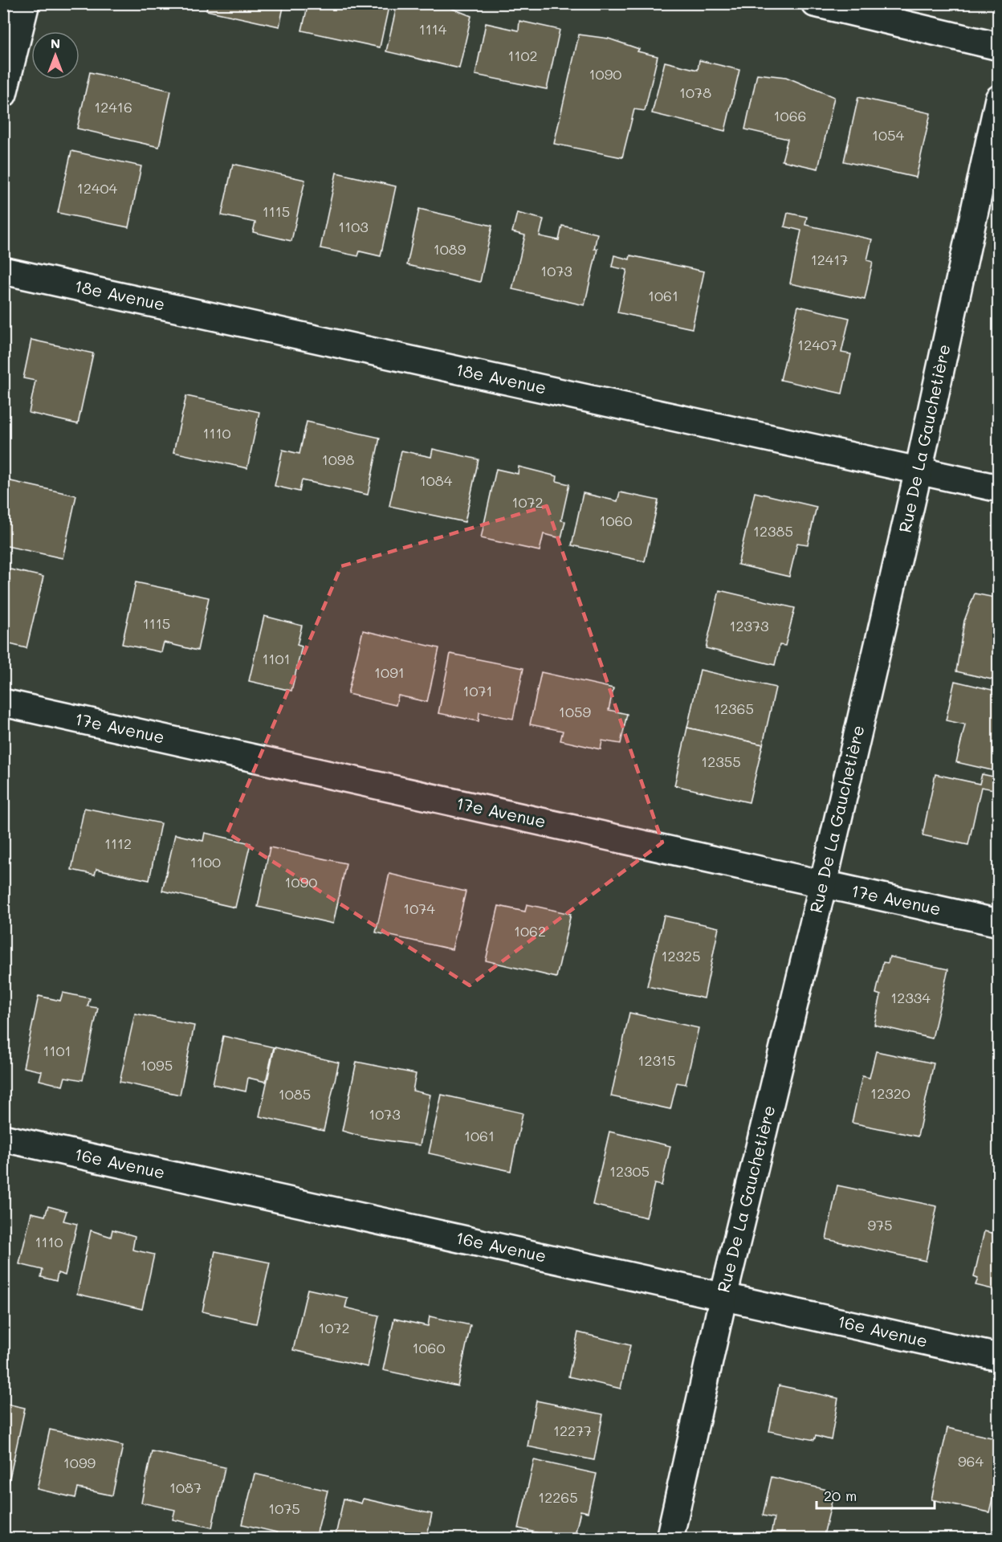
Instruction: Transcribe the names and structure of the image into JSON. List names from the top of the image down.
{
  "streets": {
    "street": [
      "18e Avenue",
      "Rue De La Gauchetière",
      "17e Avenue",
      "16e Avenue"
    ]
  },
  "crossings": [
    ["18e Avenue", "Rue De La Gauchetière"],
    ["Rue De La Gauchetière", "17e Avenue"],
    ["Rue De La Gauchetière", "16e Avenue"]
  ],
  "house_numbers": [
    "1114",
    "1102",
    "1090",
    "1078",
    "12416",
    "1066",
    "1054",
    "12404",
    "1115",
    "1103",
    "1089",
    "12417",
    "1073",
    "1061",
    "12407",
    "1110",
    "1098",
    "1084",
    "1072",
    "1060",
    "12385",
    "1115",
    "12373",
    "1101",
    "1091",
    "1071",
    "12365",
    "1059",
    "12355",
    "1112",
    "1100",
    "1090",
    "1074",
    "1062",
    "12325",
    "12334",
    "1101",
    "12315",
    "1095",
    "12320",
    "1085",
    "1073",
    "1061",
    "12305",
    "975",
    "1110",
    "1072",
    "1060",
    "12277",
    "964",
    "1099",
    "1087",
    "12265",
    "1075"
  ],
  "scale_bar": "20 m",
  "north": "top"
}
